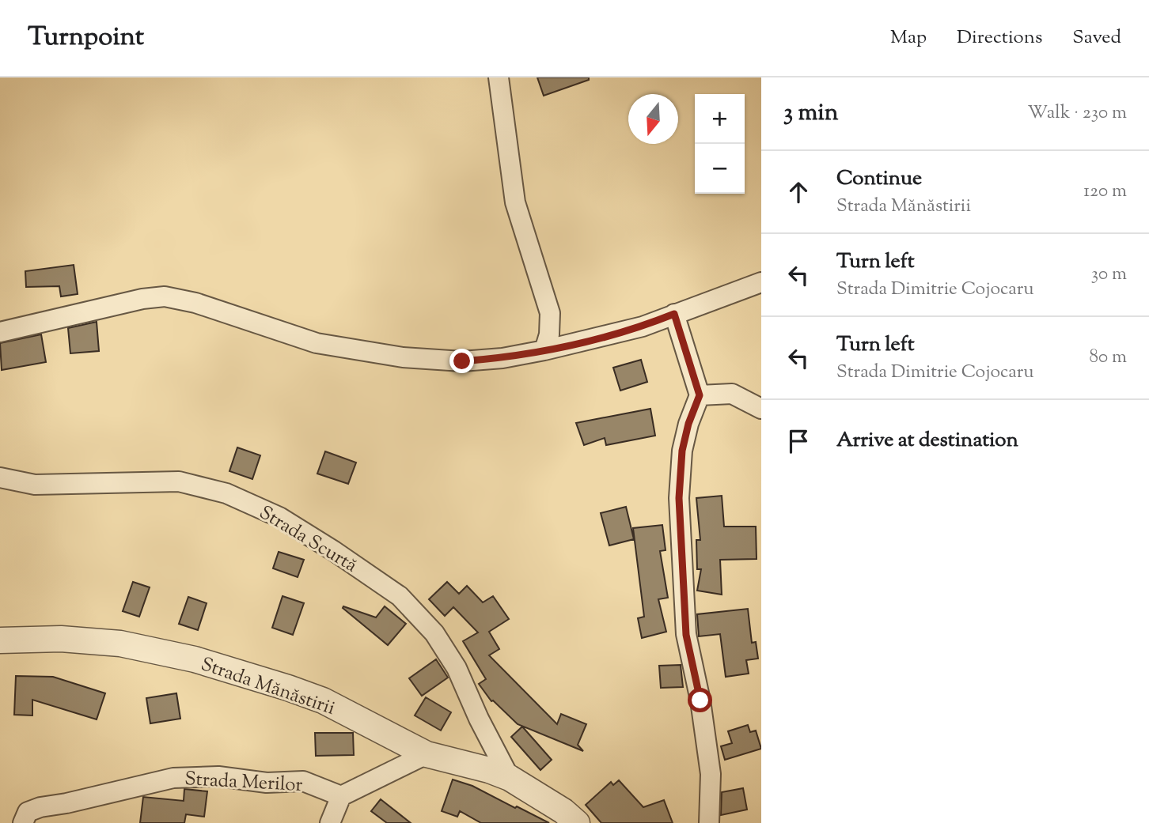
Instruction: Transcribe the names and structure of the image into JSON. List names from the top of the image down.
{
  "streets": {
    "street": ["Strada Scurtă", "Strada Mănăstirii", "Strada Merilor"]
  },
  "crossings": [
    ["Strada Scurtă", "Strada Mănăstirii"]
  ],
  "north": "bottom",
  "page": {
    "header": "Turnpoint",
    "nav": ["Map", "Directions", "Saved"],
    "heading": ["3 min", "Walk · 230 m"],
    "map_buttons": ["+", "−"],
    "list": [
      ["Continue", "Strada Mănăstirii", "120 m"],
      ["Turn left", "Strada Dimitrie Cojocaru", "30 m"],
      ["Turn left", "Strada Dimitrie Cojocaru", "80 m"],
      "Arrive at destination"
    ]
  }
}
